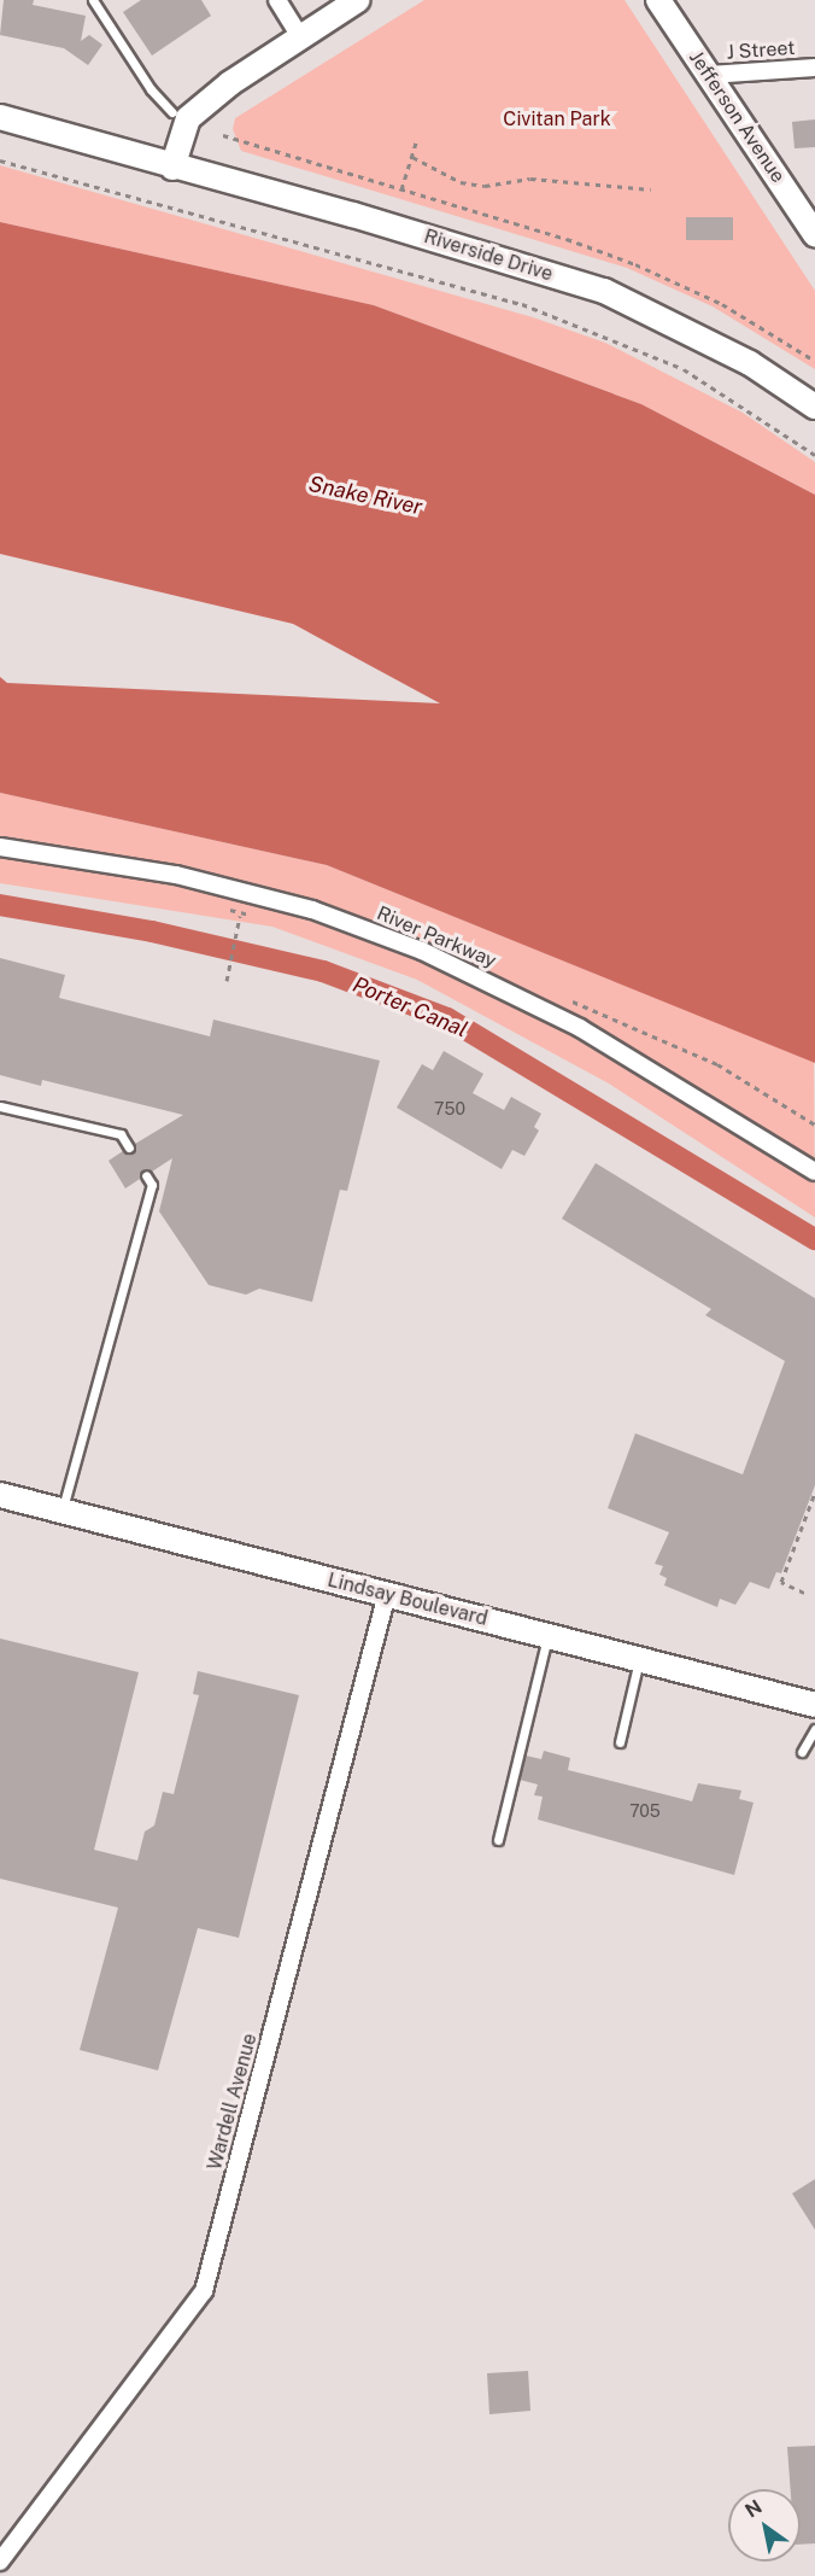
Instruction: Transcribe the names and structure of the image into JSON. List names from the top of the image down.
{
  "streets": {
    "street": [
      "J Street",
      "Jefferson Avenue",
      "Riverside Drive",
      "River Parkway",
      "Lindsay Boulevard",
      "Wardell Avenue"
    ]
  },
  "crossings": [
    ["J Street", "Jefferson Avenue"],
    ["Lindsay Boulevard", "Wardell Avenue"]
  ],
  "water": ["Snake River", "Porter Canal"],
  "parks": ["Civitan Park"],
  "house_numbers": ["750", "705"],
  "north": "top left"
}
